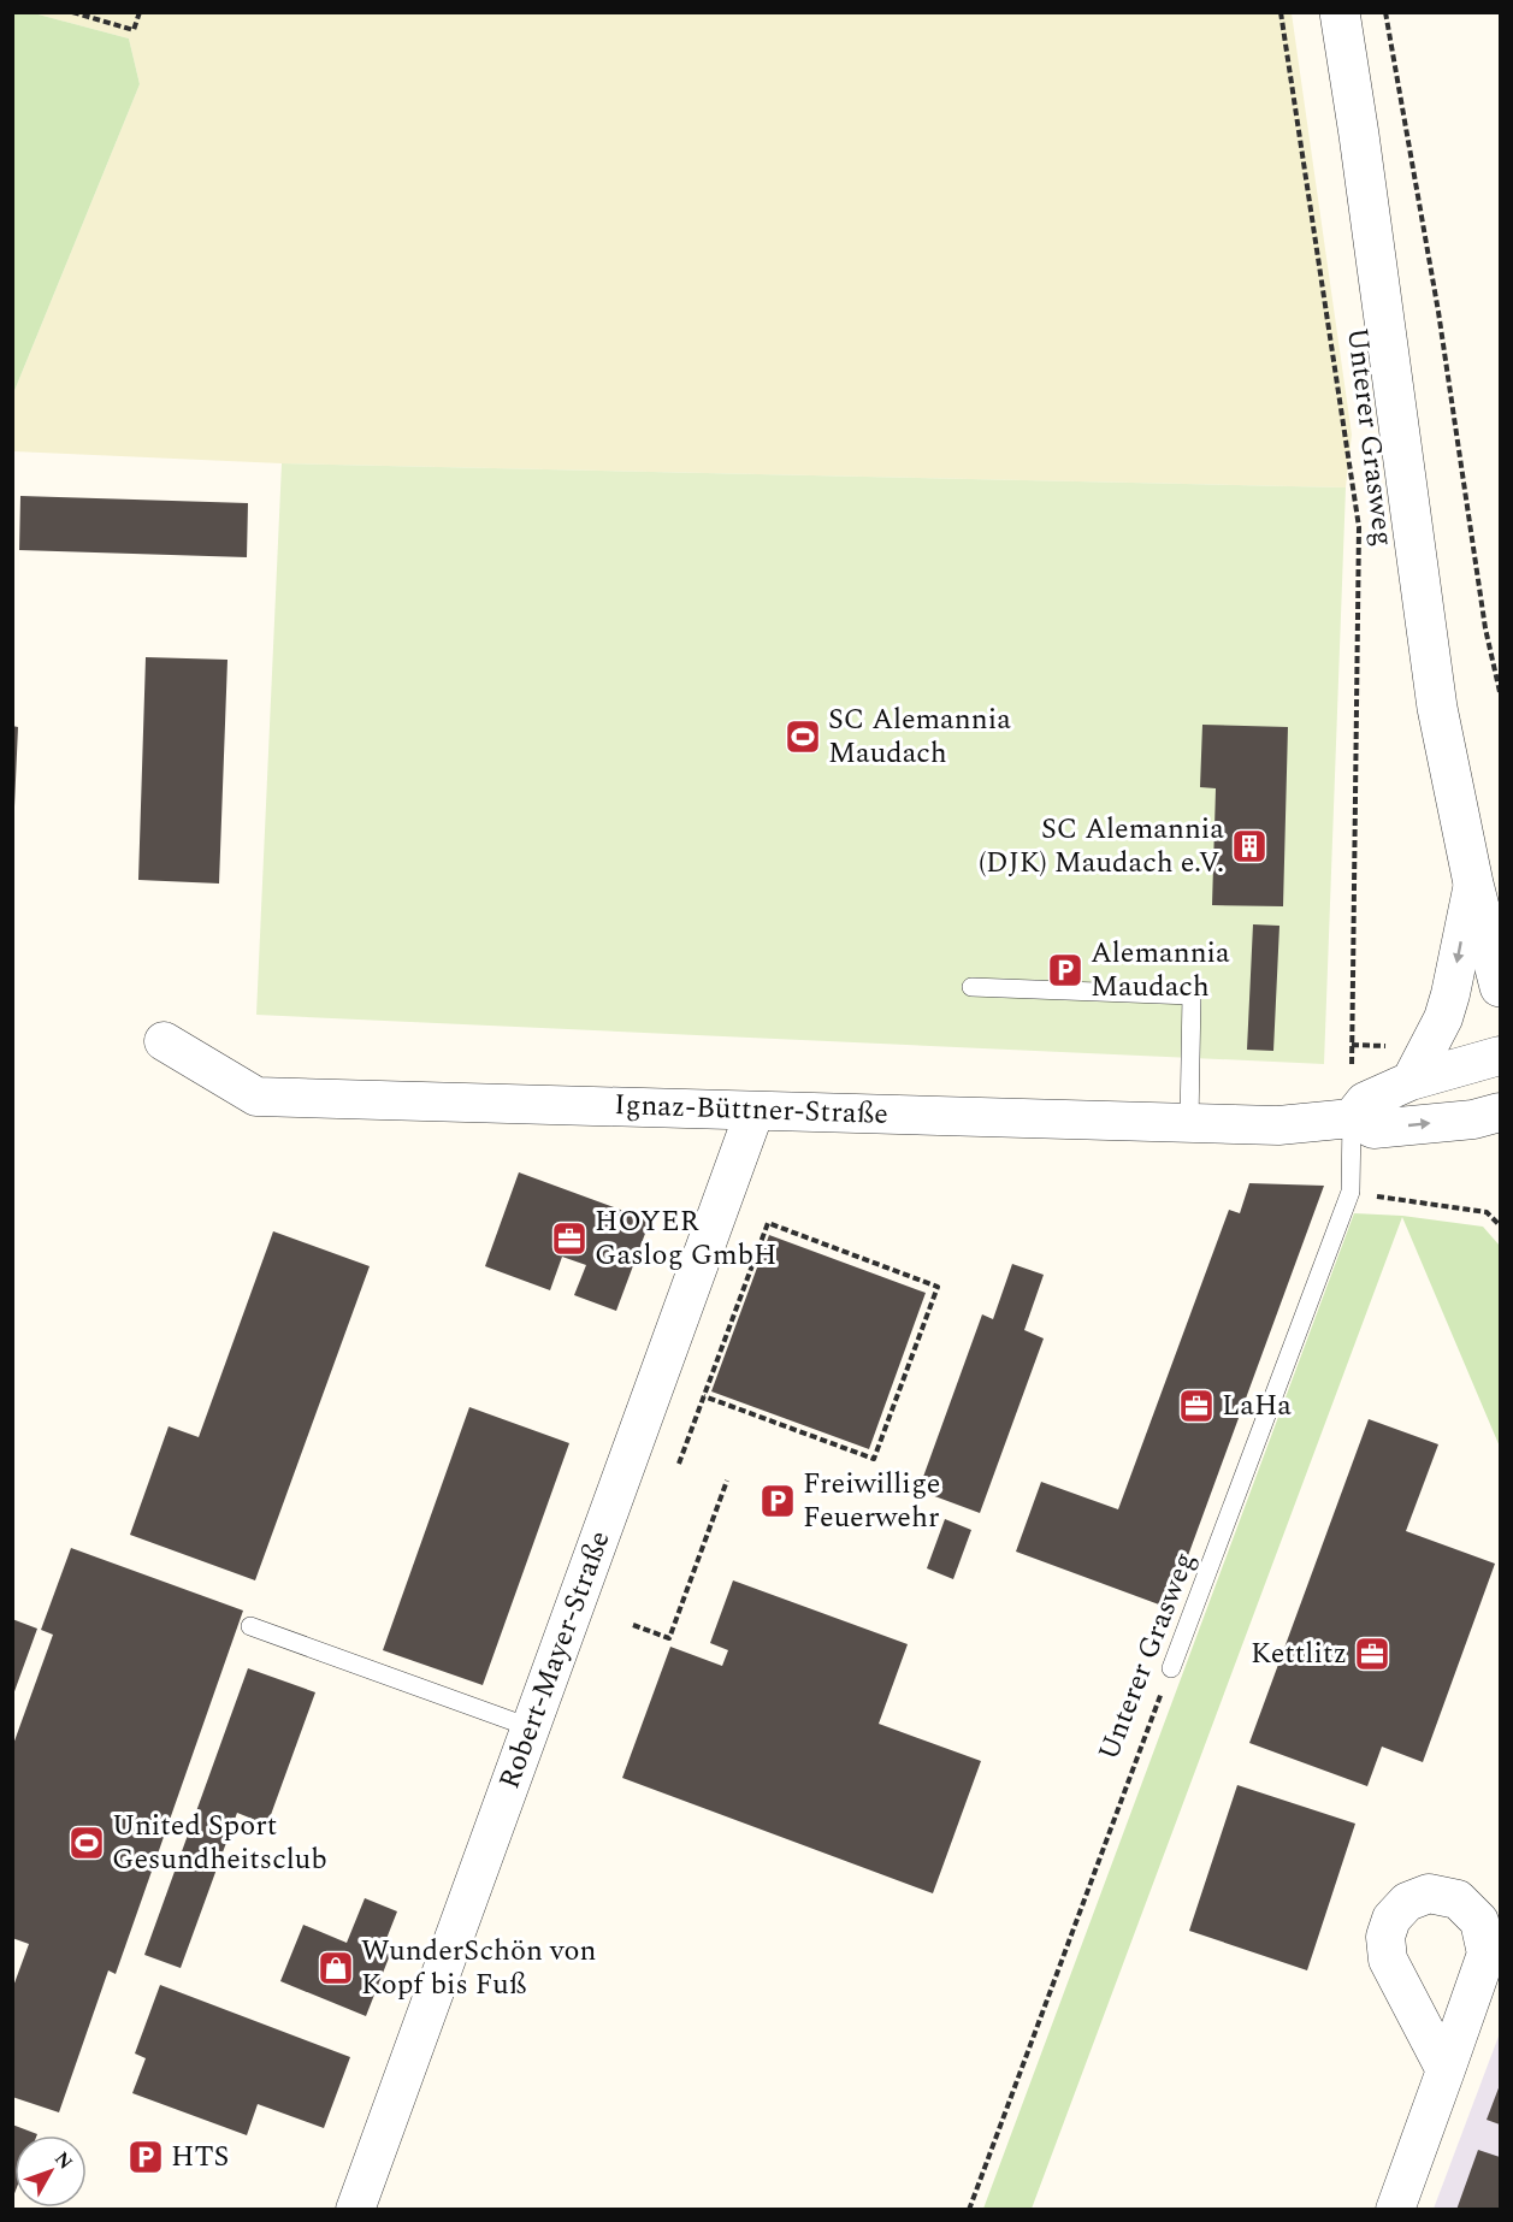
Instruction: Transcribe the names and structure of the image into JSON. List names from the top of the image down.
{
  "streets": {
    "street": ["Ignaz-Büttner-Straße", "Robert-Mayer-Straße"],
    "lane": ["Unterer Grasweg"]
  },
  "crossings": [
    ["Unterer Grasweg", "Ignaz-Büttner-Straße"],
    ["Ignaz-Büttner-Straße", "Robert-Mayer-Straße"]
  ],
  "places": {
    "sports": ["SC Alemannia Maudach", "United Sport Gesundheitsclub"],
    "building": ["SC Alemannia (DJK) Maudach e.V."],
    "parking": ["Alemannia Maudach", "Freiwillige Feuerwehr", "HTS"],
    "office": ["HOYER Gaslog GmbH", "LaHa", "Kettlitz"],
    "shop": ["WunderSchön von Kopf bis Fuß"]
  },
  "north": "top right"
}
